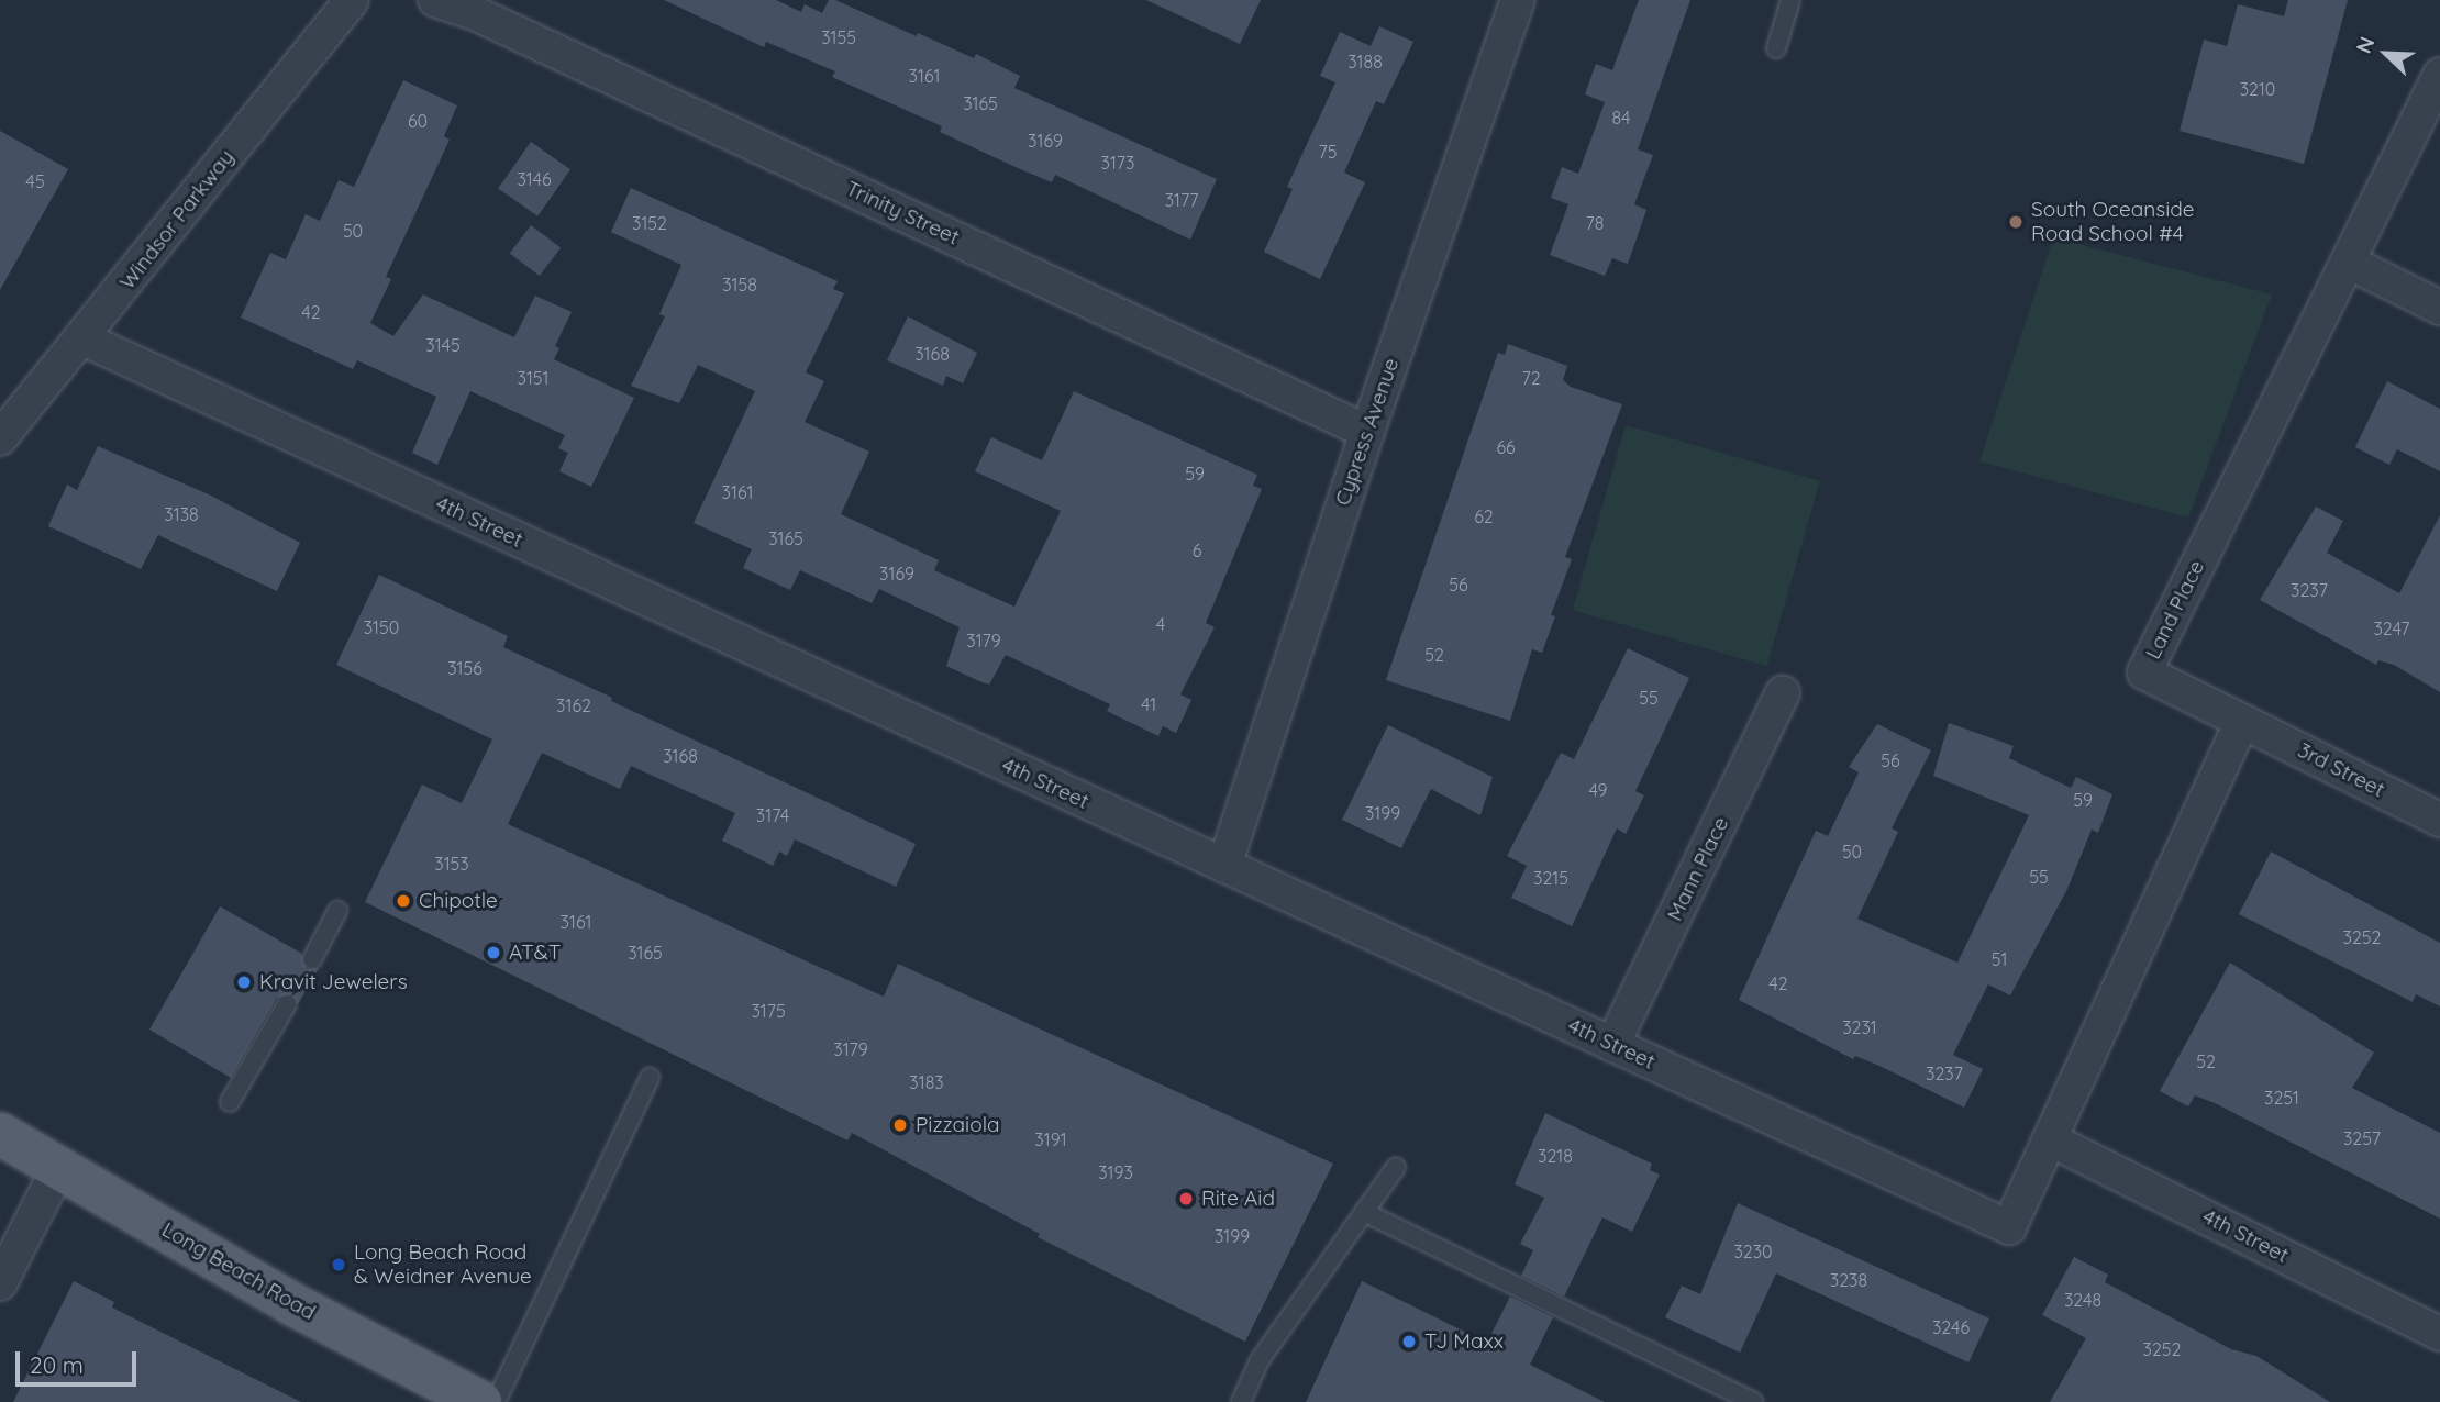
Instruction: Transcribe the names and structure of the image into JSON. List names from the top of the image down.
{
  "streets": {
    "main road": ["Long Beach Road"],
    "street": [
      "Trinity Street",
      "Windsor Parkway",
      "Cypress Avenue",
      "4th Street",
      "Land Place",
      "3rd Street",
      "Mann Place"
    ]
  },
  "crossings": [
    ["Trinity Street", "Cypress Avenue"],
    ["Windsor Parkway", "4th Street"],
    ["Cypress Avenue", "4th Street"],
    ["4th Street", "Mann Place"],
    ["Land Place", "3rd Street"]
  ],
  "places": [
    "South Oceanside Road School #4",
    "Chipotle",
    "AT&T",
    "Kravit Jewelers",
    "Pizzaiola",
    "Rite Aid",
    "Long Beach Road & Weidner Avenue",
    "TJ Maxx"
  ],
  "house_numbers": [
    "3155",
    "3188",
    "3161",
    "3210",
    "3165",
    "84",
    "60",
    "3169",
    "75",
    "3173",
    "3146",
    "45",
    "3177",
    "3152",
    "78",
    "50",
    "3158",
    "42",
    "3145",
    "3168",
    "3151",
    "72",
    "66",
    "59",
    "3161",
    "3138",
    "62",
    "3165",
    "6",
    "3169",
    "56",
    "3237",
    "4",
    "3150",
    "3247",
    "3179",
    "52",
    "3156",
    "55",
    "41",
    "3162",
    "3168",
    "56",
    "49",
    "59",
    "3199",
    "3174",
    "50",
    "3153",
    "55",
    "3215",
    "3161",
    "3252",
    "3165",
    "51",
    "42",
    "3175",
    "3231",
    "3179",
    "52",
    "3237",
    "3183",
    "3251",
    "3257",
    "3191",
    "3218",
    "3193",
    "3199",
    "3230",
    "3238",
    "3248",
    "3246",
    "3252"
  ],
  "scale_bar": "20 m",
  "north": "top left"
}
